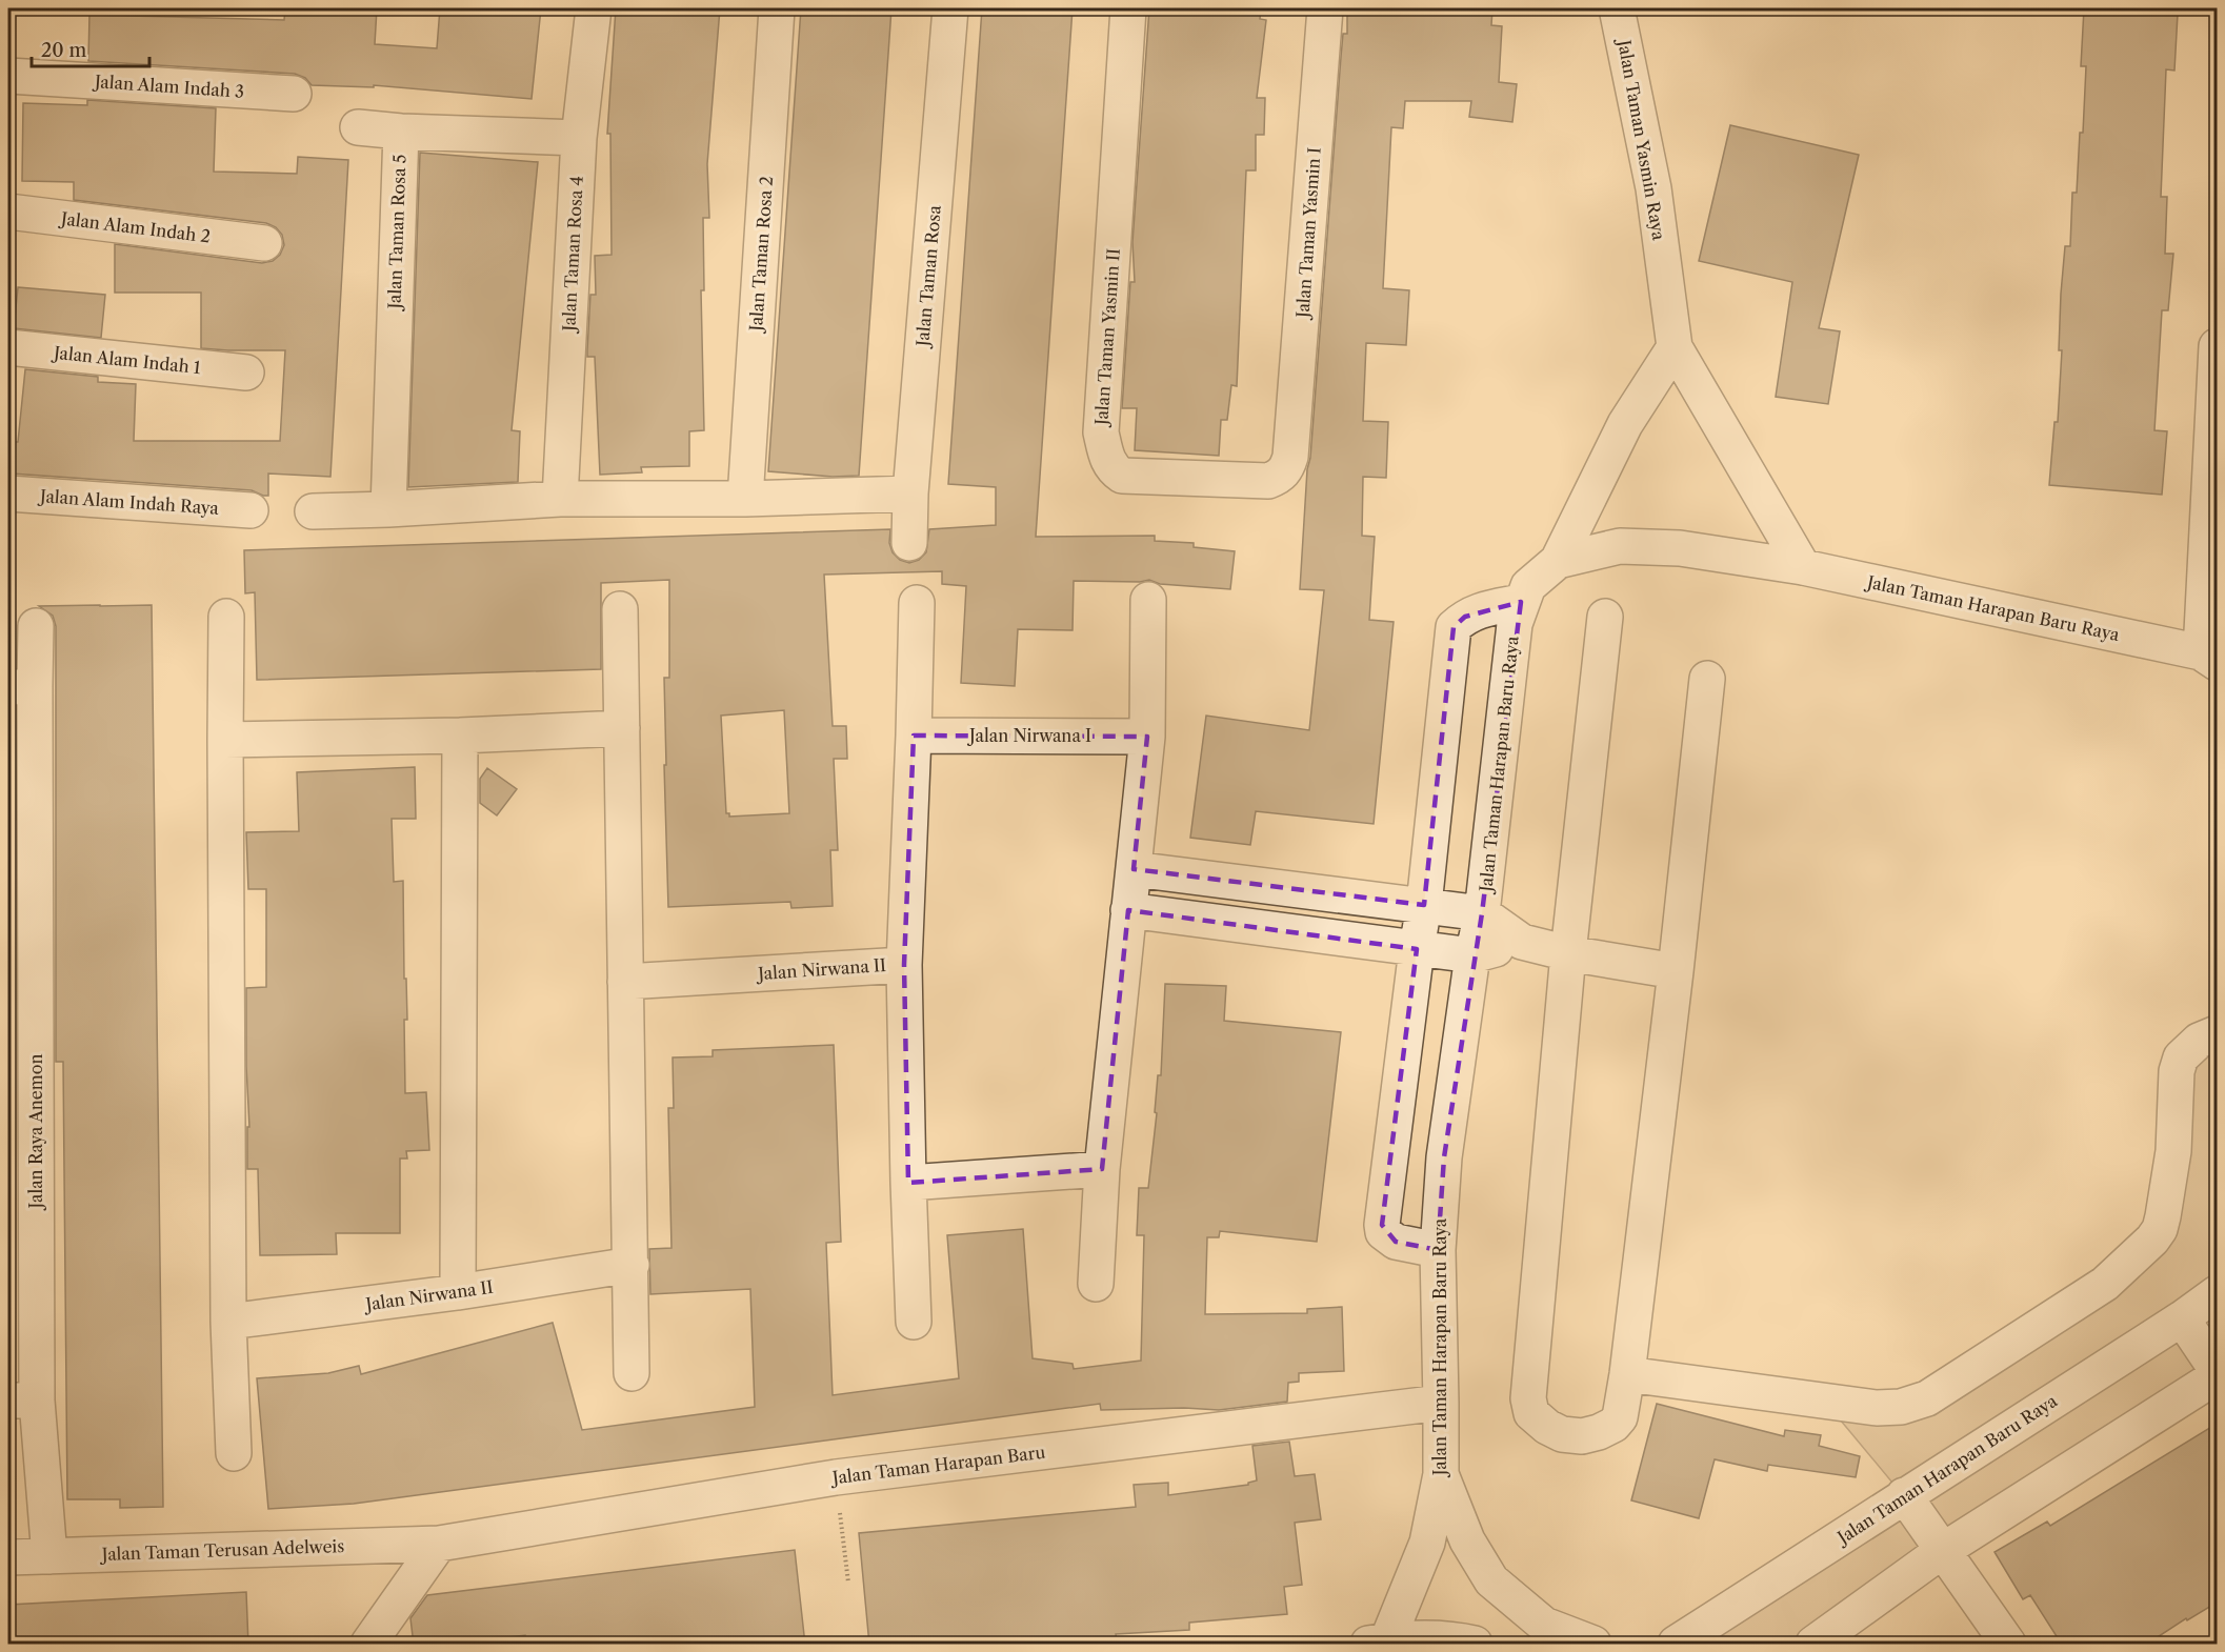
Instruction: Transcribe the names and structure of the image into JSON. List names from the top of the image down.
{
  "streets": {
    "street": [
      "Jalan Alam Indah 3",
      "Jalan Taman Yasmin Raya",
      "Jalan Alam Indah 2",
      "Jalan Taman Rosa 5",
      "Jalan Taman Yasmin I",
      "Jalan Taman Rosa 4",
      "Jalan Taman Rosa 2",
      "Jalan Taman Rosa",
      "Jalan Taman Yasmin II",
      "Jalan Alam Indah 1",
      "Jalan Alam Indah Raya",
      "Jalan Taman Harapan Baru Raya",
      "Jalan Nirwana I",
      "Jalan Nirwana II",
      "Jalan Raya Anemon",
      "Jalan Taman Harapan Baru",
      "Jalan Taman Terusan Adelweis"
    ]
  },
  "crossings": [
    ["Jalan Taman Yasmin Raya", "Jalan Taman Harapan Baru Raya"],
    ["Jalan Taman Rosa 5", "Jalan Taman Rosa 4"],
    ["Jalan Taman Yasmin I", "Jalan Taman Yasmin II"],
    ["Jalan Taman Harapan Baru Raya", "Jalan Taman Harapan Baru"],
    ["Jalan Raya Anemon", "Jalan Taman Terusan Adelweis"],
    ["Jalan Taman Harapan Baru", "Jalan Taman Terusan Adelweis"]
  ],
  "scale_bar": "20 m"
}
